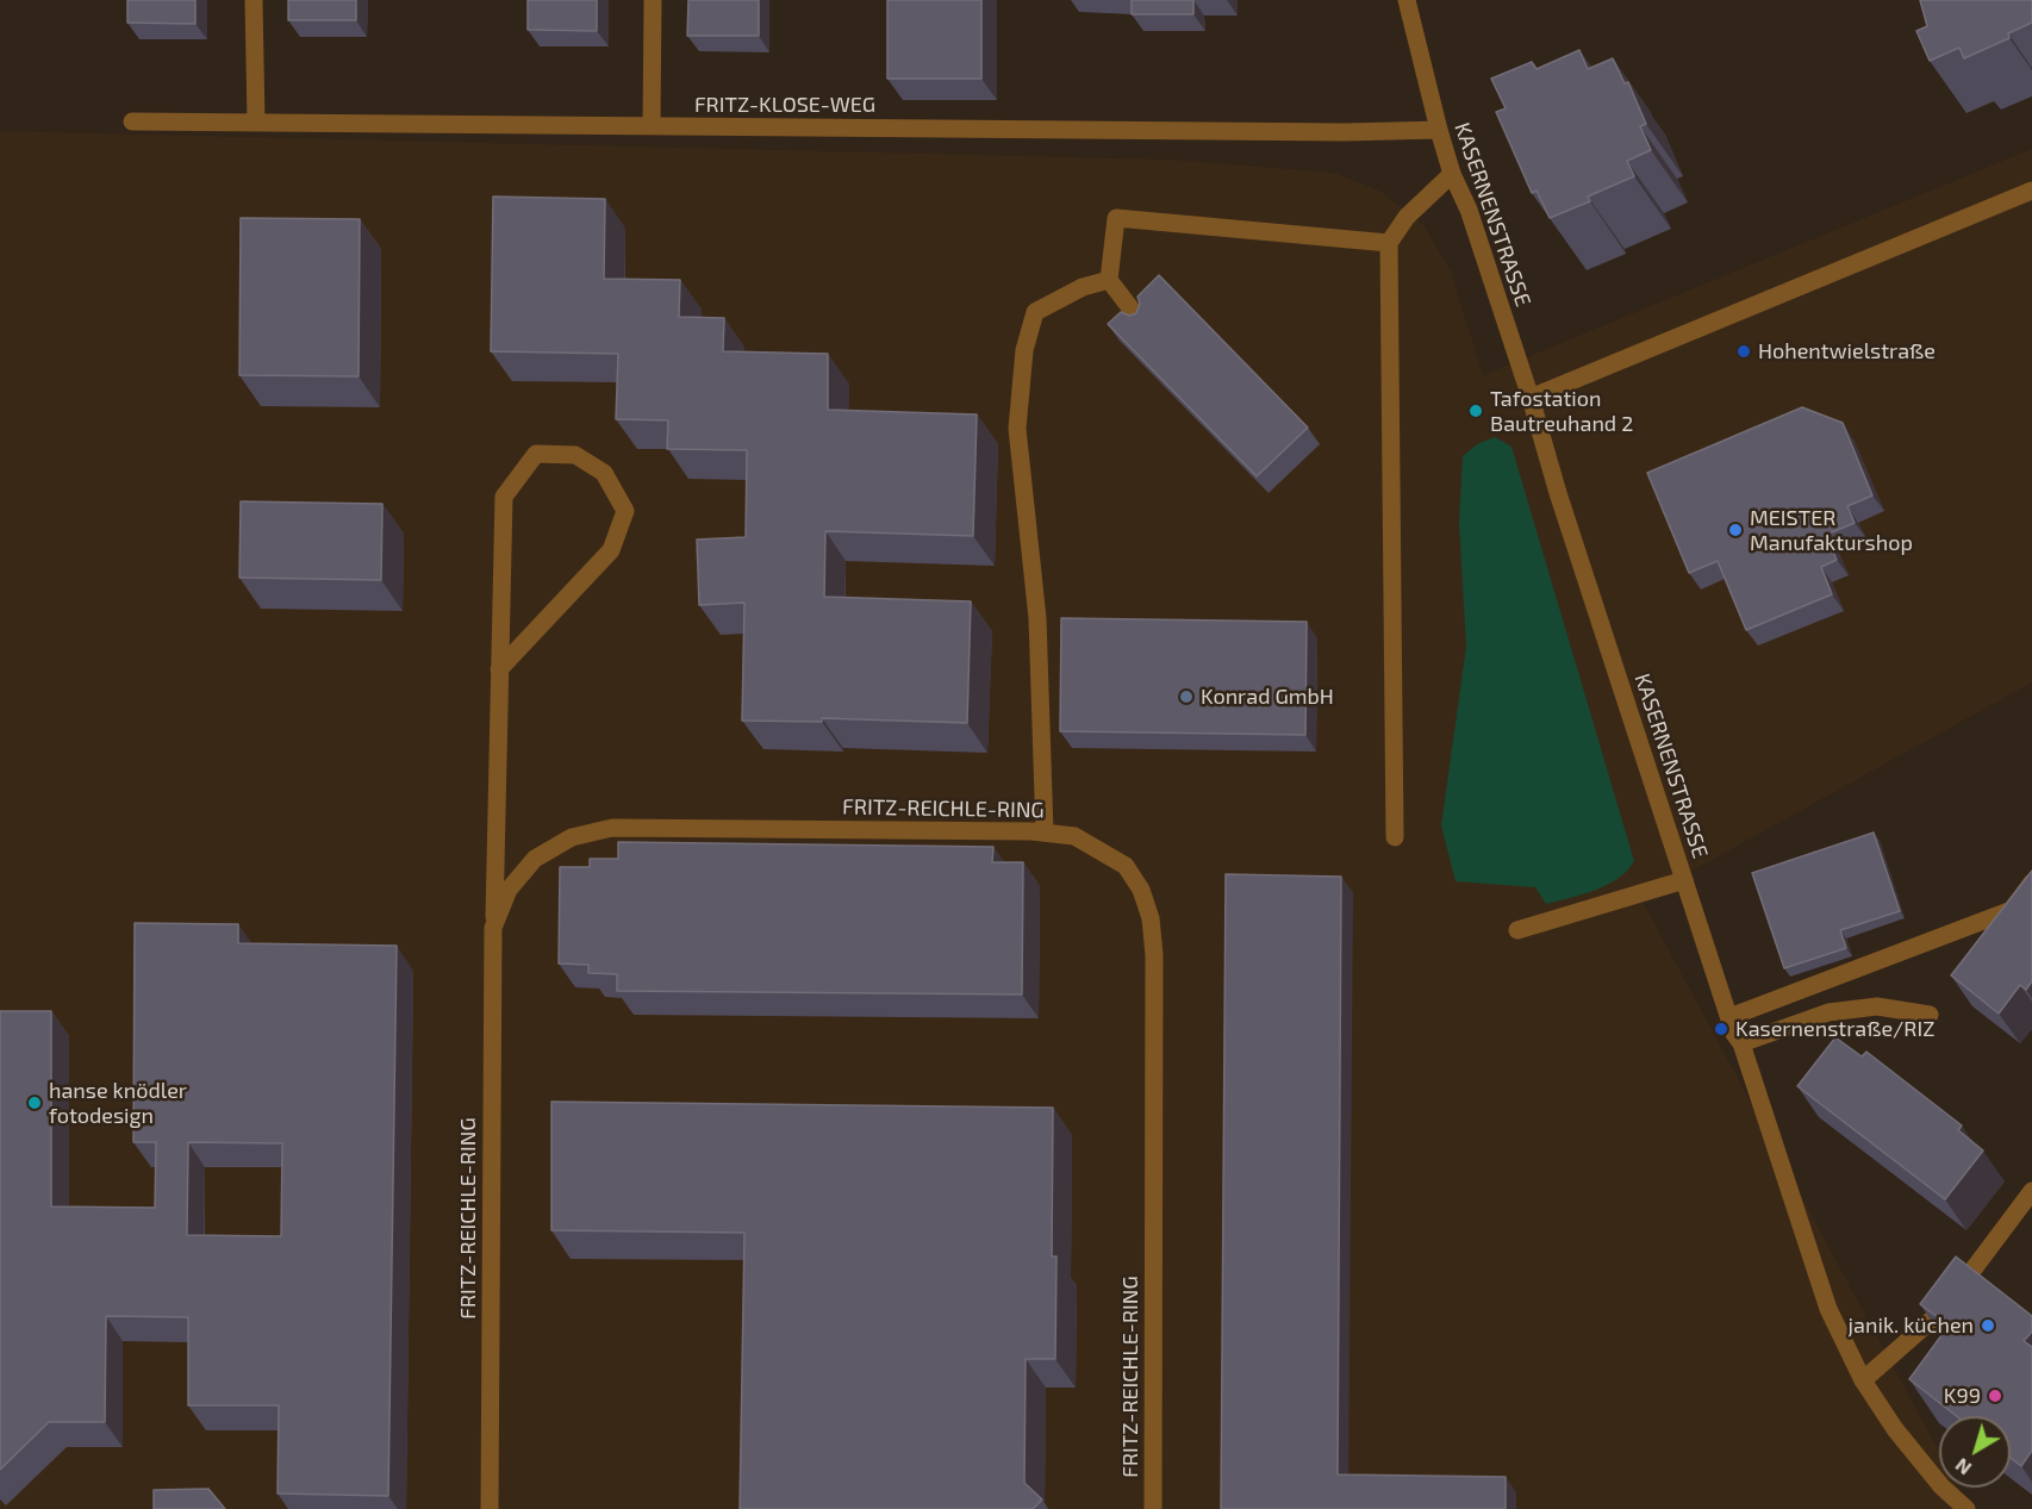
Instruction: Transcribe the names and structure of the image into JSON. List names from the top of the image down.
{
  "streets": {
    "street": ["FRITZ-KLOSE-WEG", "KASERNENSTRASSE", "FRITZ-REICHLE-RING"]
  },
  "crossings": [
    ["FRITZ-KLOSE-WEG", "KASERNENSTRASSE"]
  ],
  "places": [
    "Hohentwielstraße",
    "Tafostation Bautreuhand 2",
    "MEISTER Manufakturshop",
    "Konrad GmbH",
    "Kasernenstraße/RIZ",
    "hanse knödler fotodesign",
    "janik. küchen",
    "K99"
  ],
  "north": "bottom left"
}
